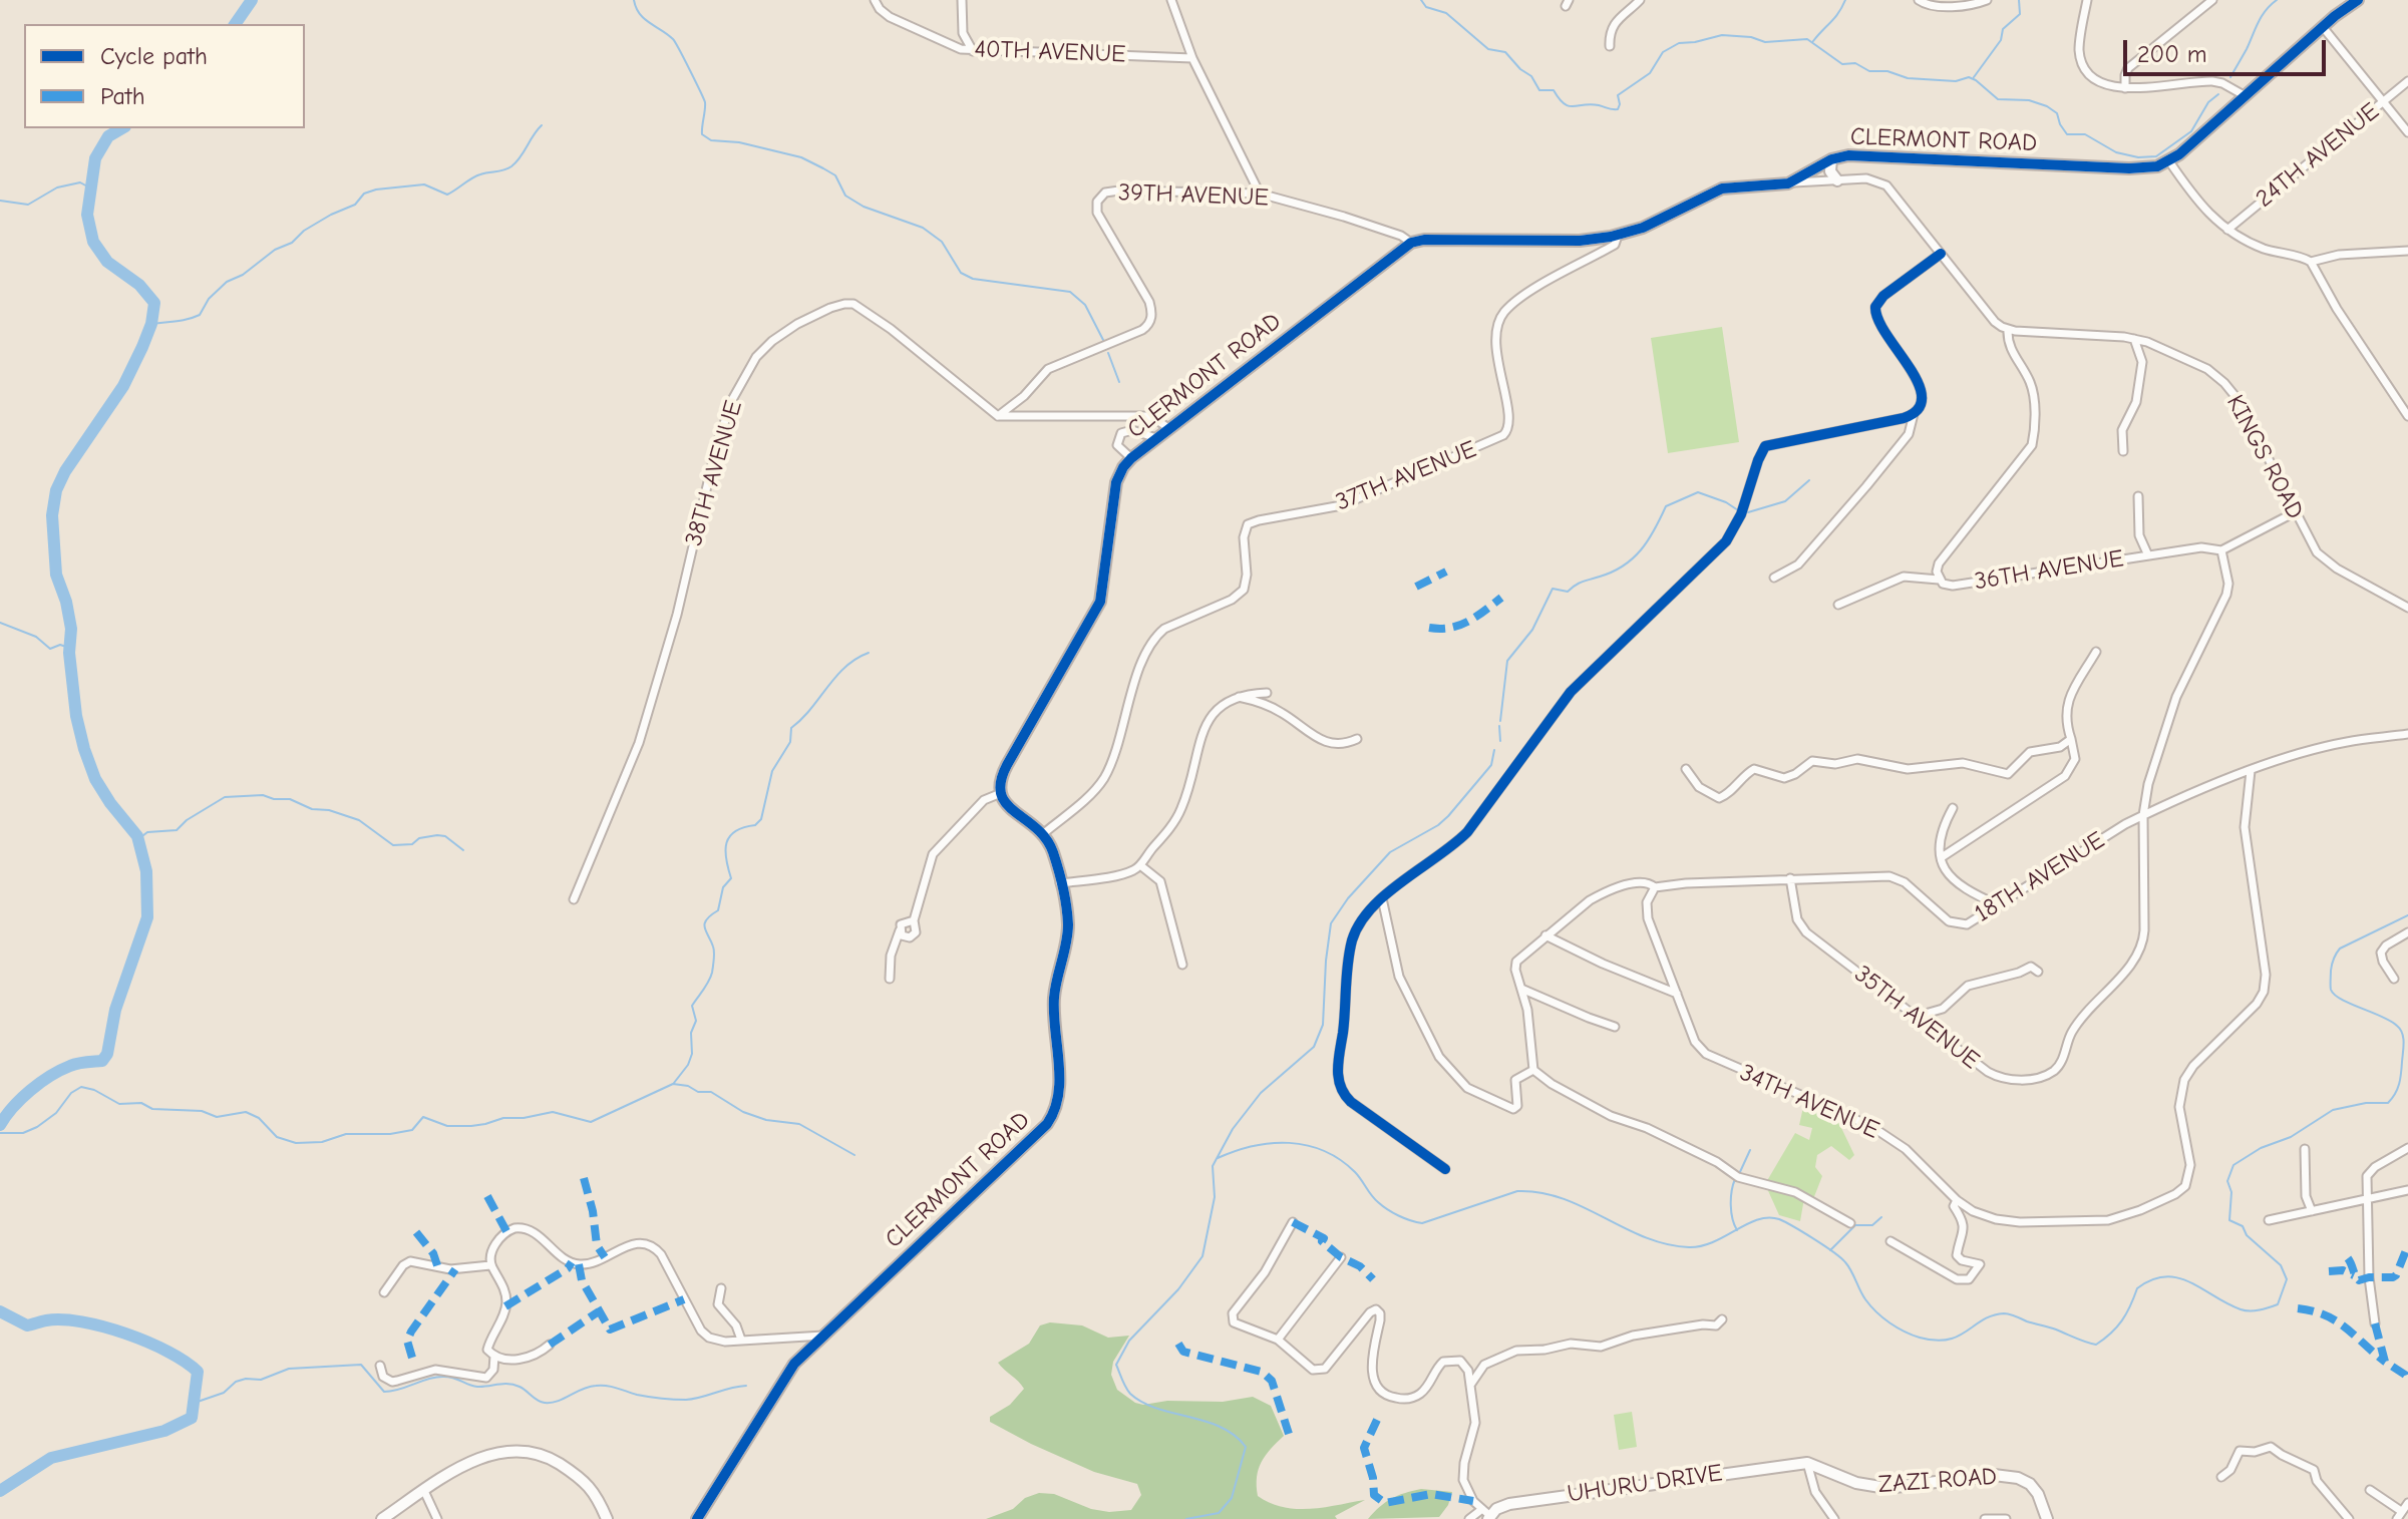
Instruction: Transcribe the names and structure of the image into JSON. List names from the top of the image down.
{
  "streets": {
    "street": [
      "40TH AVENUE",
      "CLERMONT ROAD",
      "24TH AVENUE",
      "39TH AVENUE",
      "KINGS ROAD",
      "38TH AVENUE",
      "37TH AVENUE",
      "36TH AVENUE",
      "18TH AVENUE",
      "35TH AVENUE",
      "34TH AVENUE",
      "ZAZI ROAD",
      "UHURU DRIVE"
    ]
  },
  "crossings": [
    ["CLERMONT ROAD", "39TH AVENUE"],
    ["CLERMONT ROAD", "KINGS ROAD"],
    ["CLERMONT ROAD", "37TH AVENUE"],
    ["CLERMONT ROAD", "36TH AVENUE"],
    ["39TH AVENUE", "38TH AVENUE"],
    ["KINGS ROAD", "36TH AVENUE"],
    ["36TH AVENUE", "35TH AVENUE"],
    ["18TH AVENUE", "35TH AVENUE"],
    ["18TH AVENUE", "34TH AVENUE"],
    ["ZAZI ROAD", "UHURU DRIVE"]
  ],
  "legend": ["Cycle path", "Path"],
  "scale_bar": "200 m"
}
